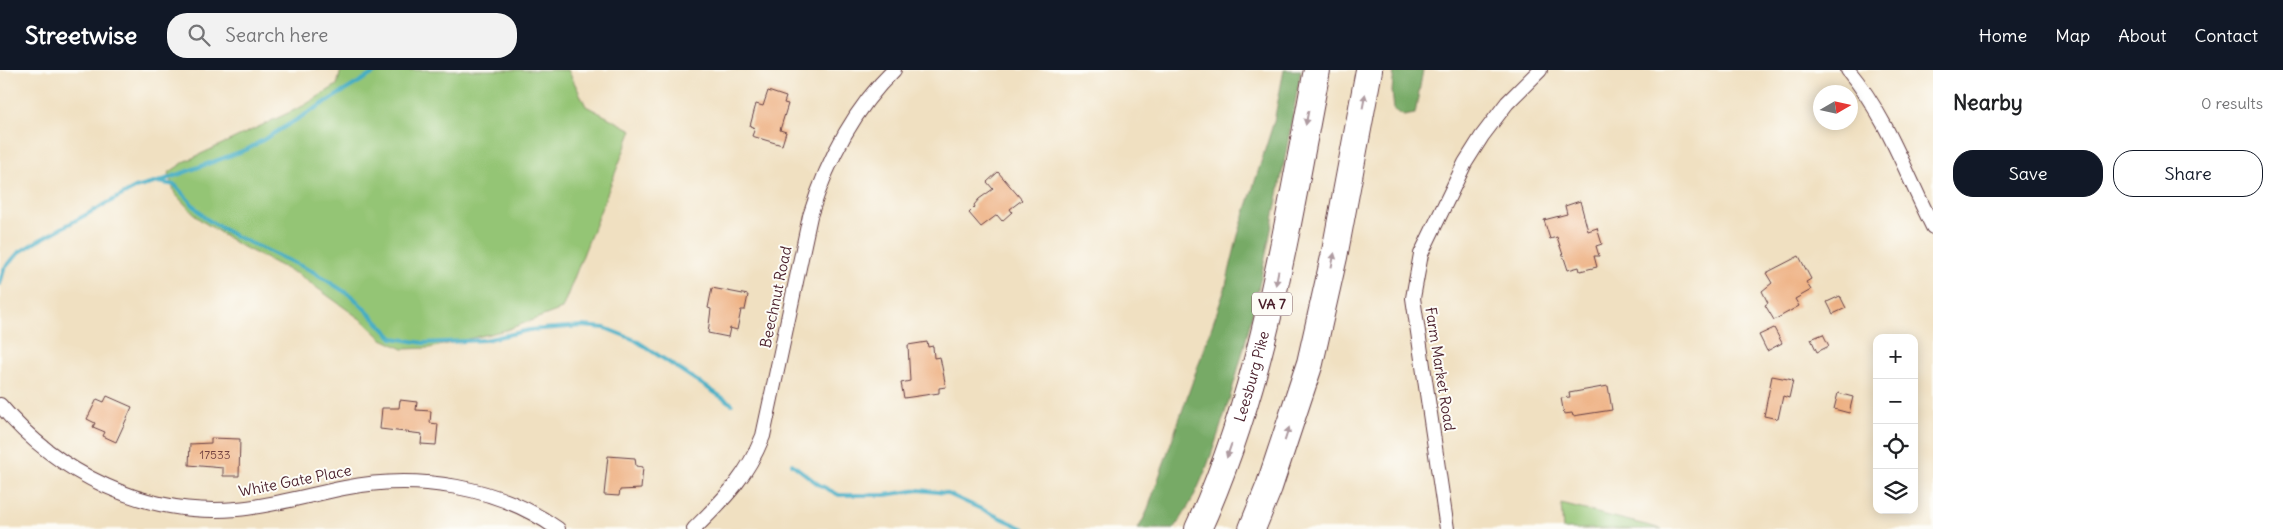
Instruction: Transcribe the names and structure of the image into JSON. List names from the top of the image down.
{
  "streets": {
    "highway": ["VA 7", "Leesburg Pike"],
    "street": ["Beechnut Road", "Farm Market Road", "White Gate Place"]
  },
  "house_numbers": ["17533"],
  "north": "right",
  "page": {
    "header": "Streetwise",
    "search": "Search here",
    "nav": [
      "Home",
      "Map",
      "About",
      "Contact"
    ],
    "heading": ["Nearby", "0 results"],
    "buttons": ["Save", "Share"],
    "map_buttons": ["+", "−"]
  }
}
